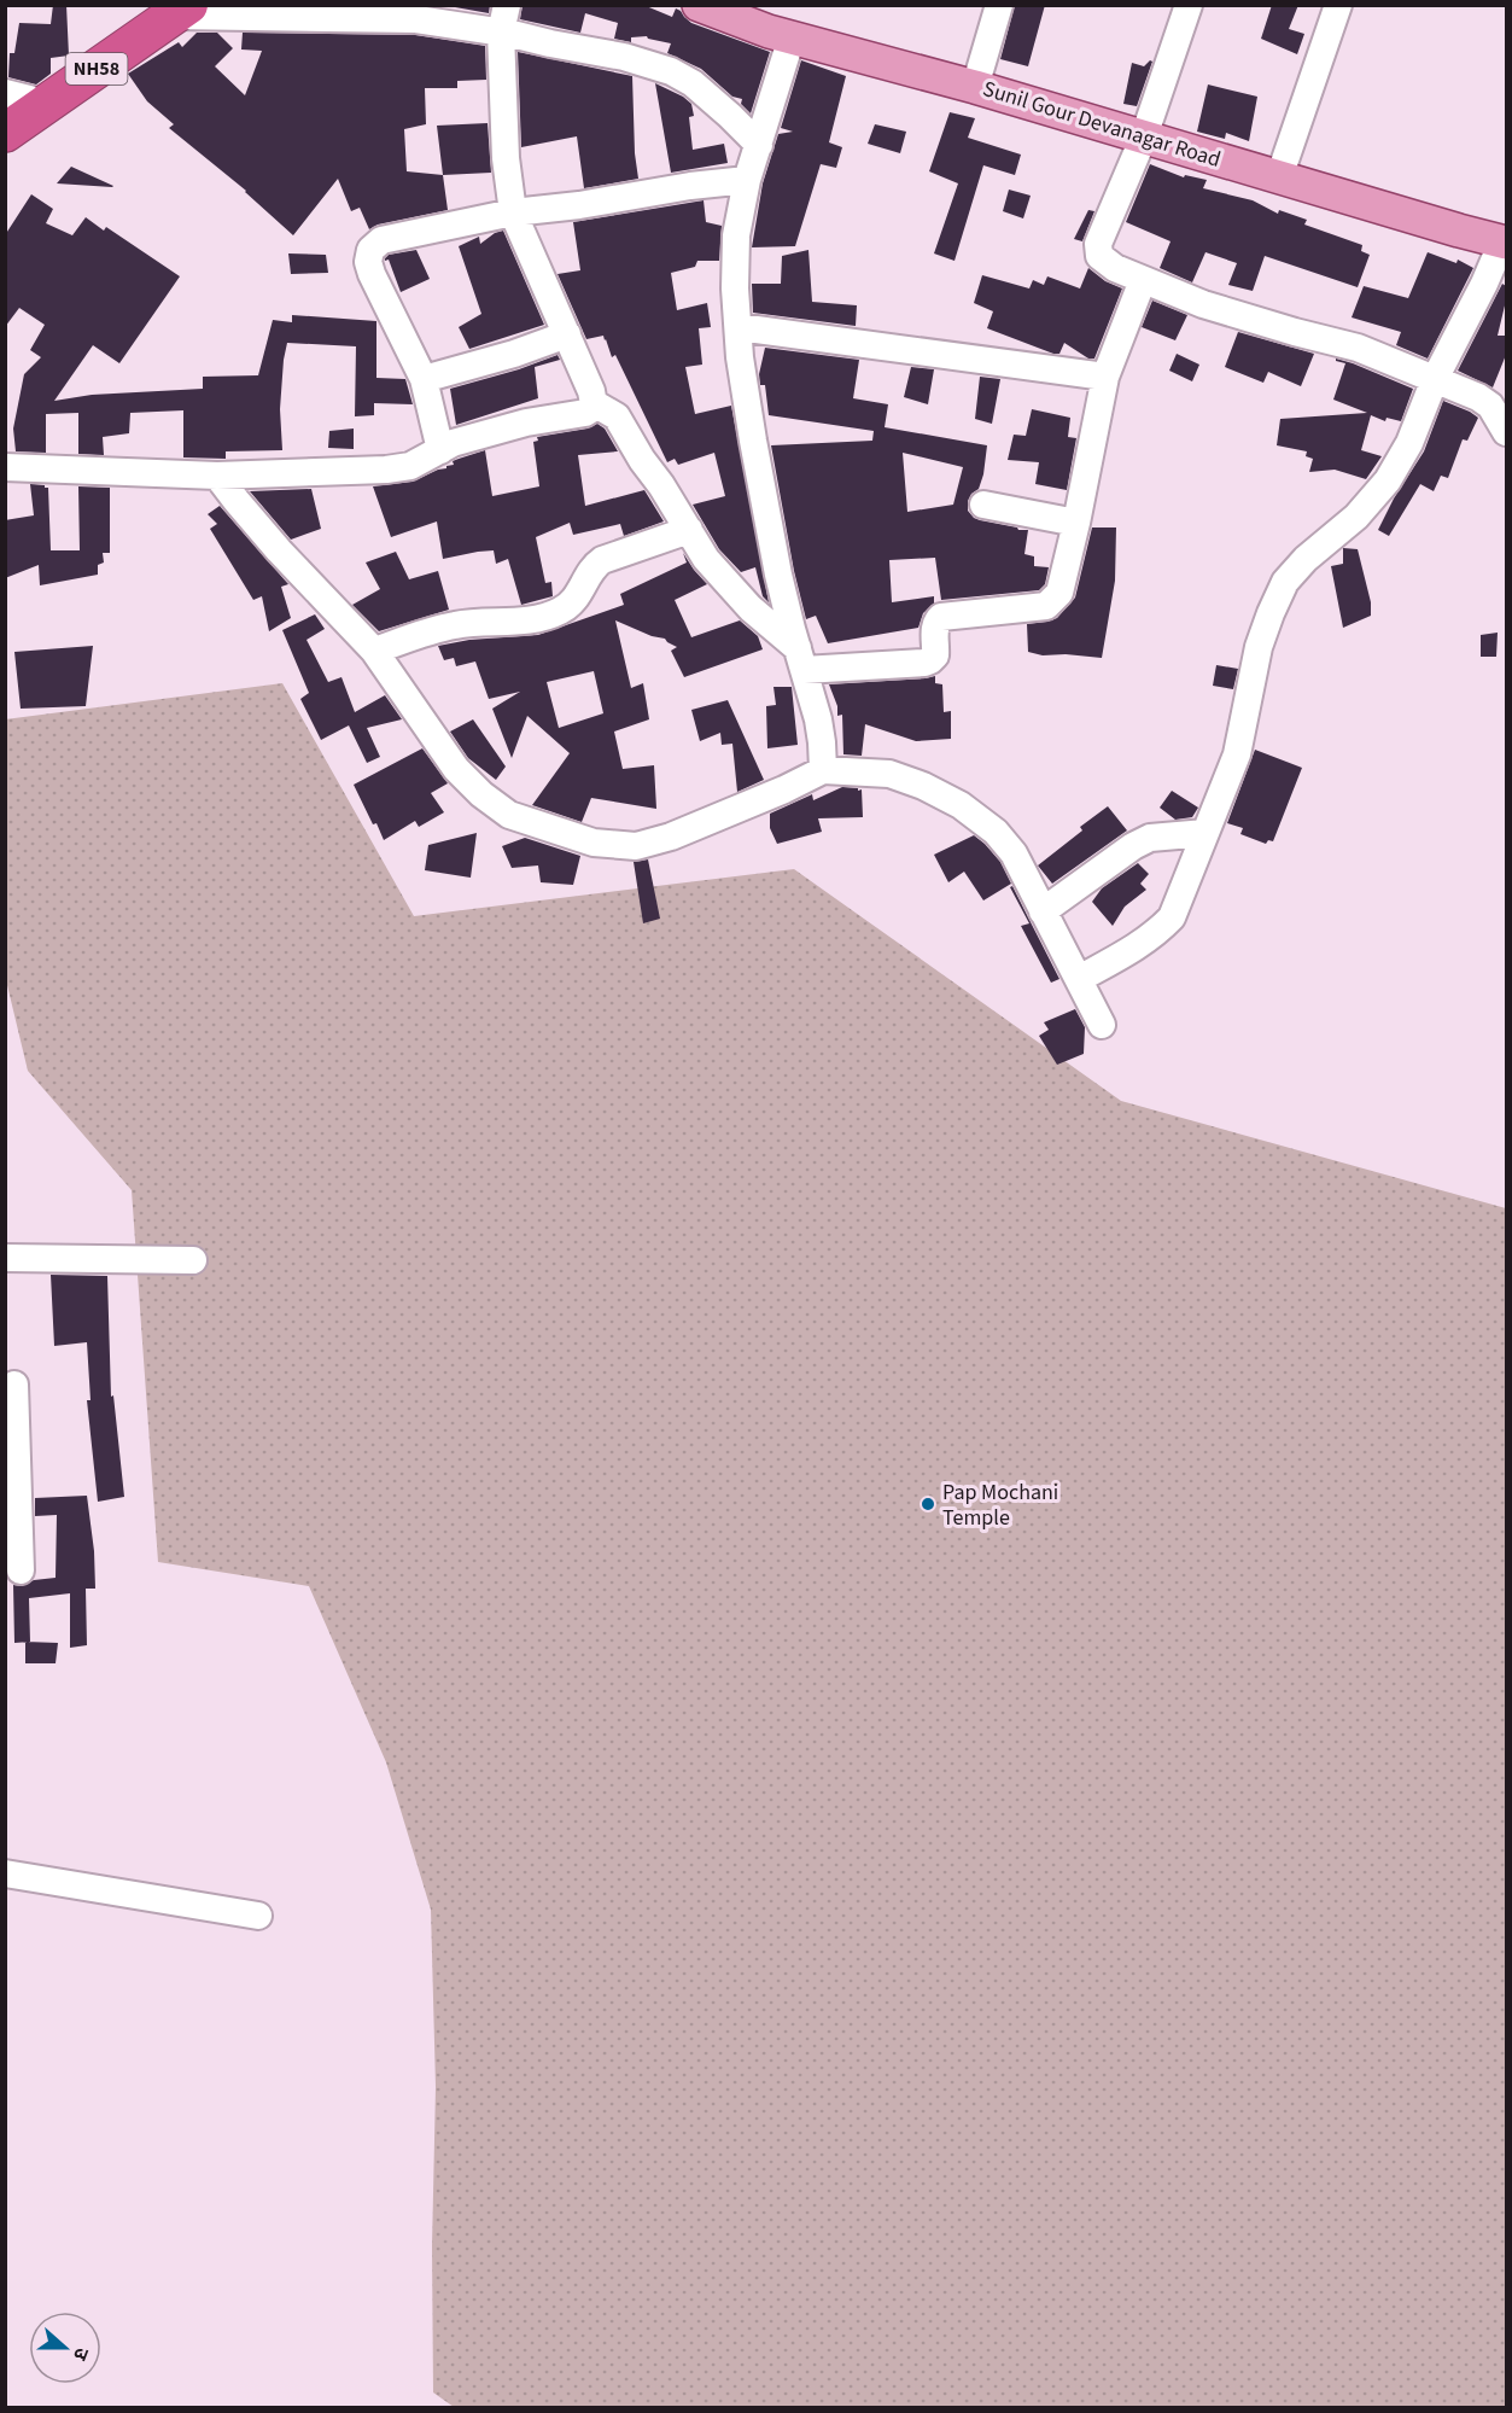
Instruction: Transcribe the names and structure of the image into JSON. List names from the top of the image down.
{
  "streets": {
    "highway": ["NH58"],
    "main road": ["Sunil Gour Devanagar Road"]
  },
  "places": ["Pap Mochani Temple"],
  "north": "right"
}
